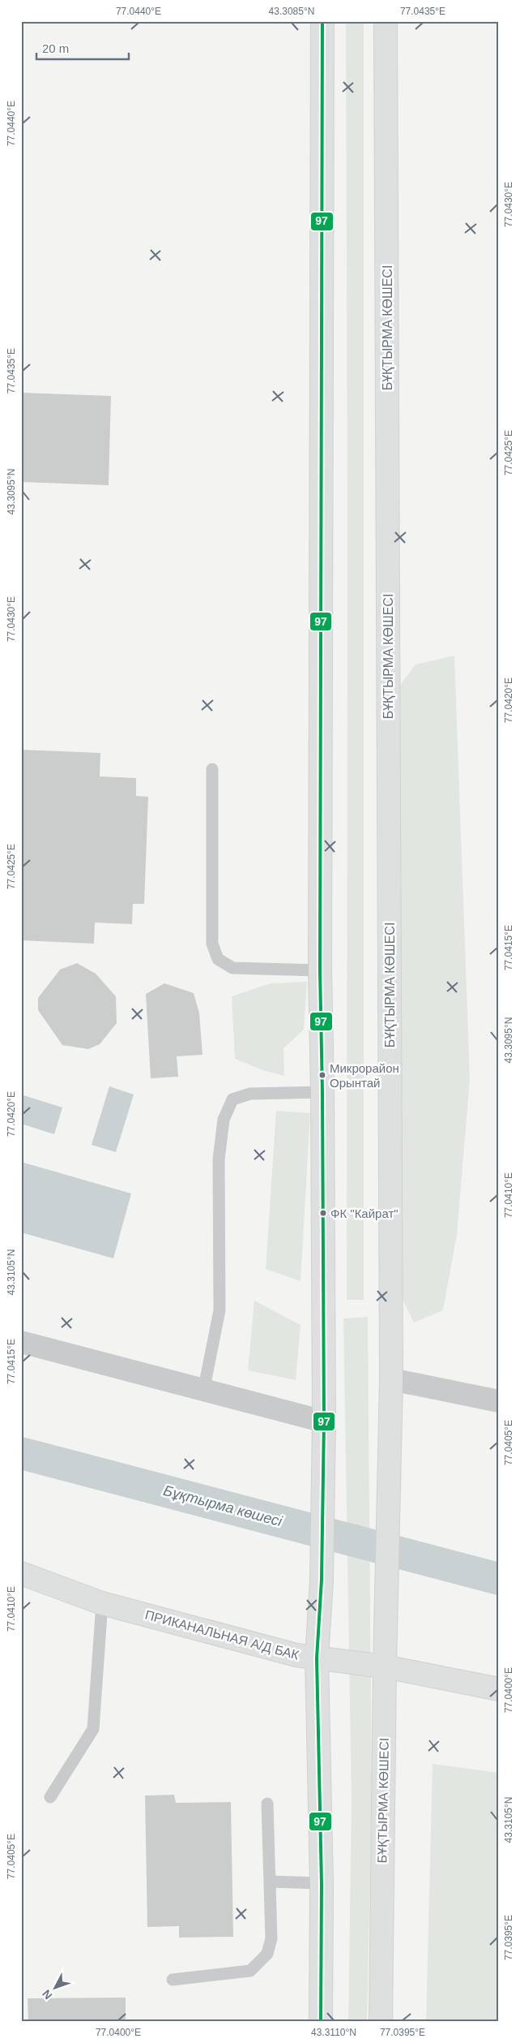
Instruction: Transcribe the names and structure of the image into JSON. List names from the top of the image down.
{
  "streets": {
    "main road": ["БҰҚТЫРМА КӨШЕСІ", "ПРИКАНАЛЬНАЯ А/Д БАК"]
  },
  "crossings": [
    ["БҰҚТЫРМА КӨШЕСІ", "ПРИКАНАЛЬНАЯ А/Д БАК"]
  ],
  "water": ["Бұқтырма көшесі"],
  "places": ["Микрорайон Орынтай", "ФК \"Кайрат\""],
  "lines": ["transit line 97"],
  "scale_bar": "20 m",
  "north": "bottom left",
  "coordinates": [
    "77.0440°E",
    "43.3085°N",
    "77.0435°E",
    "77.0430°E",
    "77.0425°E",
    "43.3095°N",
    "77.0420°E",
    "77.0415°E",
    "77.0410°E",
    "43.3105°N",
    "77.0405°E",
    "77.0400°E",
    "77.0395°E",
    "43.3110°N"
  ]
}
